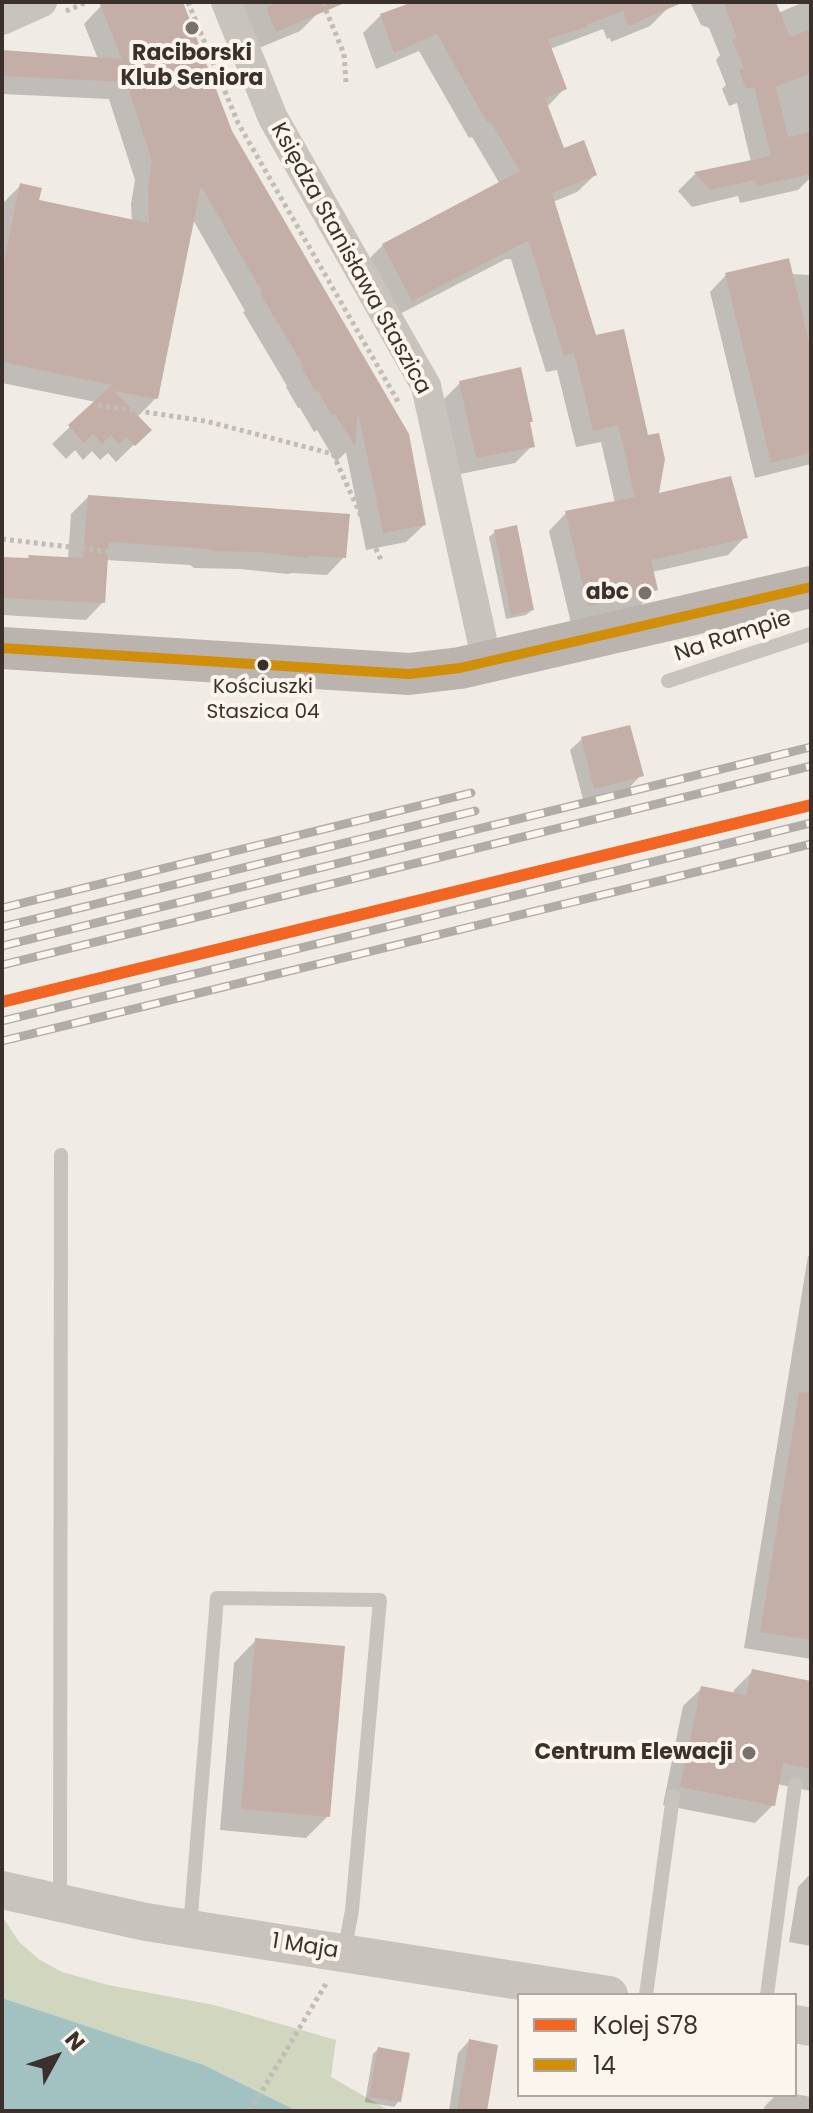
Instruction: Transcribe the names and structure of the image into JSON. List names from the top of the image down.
{
  "streets": {
    "street": ["Księdza Stanisława Staszica", "1 Maja"],
    "lane": ["Na Rampie"]
  },
  "places": [
    "Raciborski Klub Seniora",
    "abc",
    "Kościuszki Staszica 04",
    "Centrum Elewacji"
  ],
  "lines": ["transit line 14", "rail line S78"],
  "legend": ["Kolej S78", "14"],
  "north": "top right"
}
